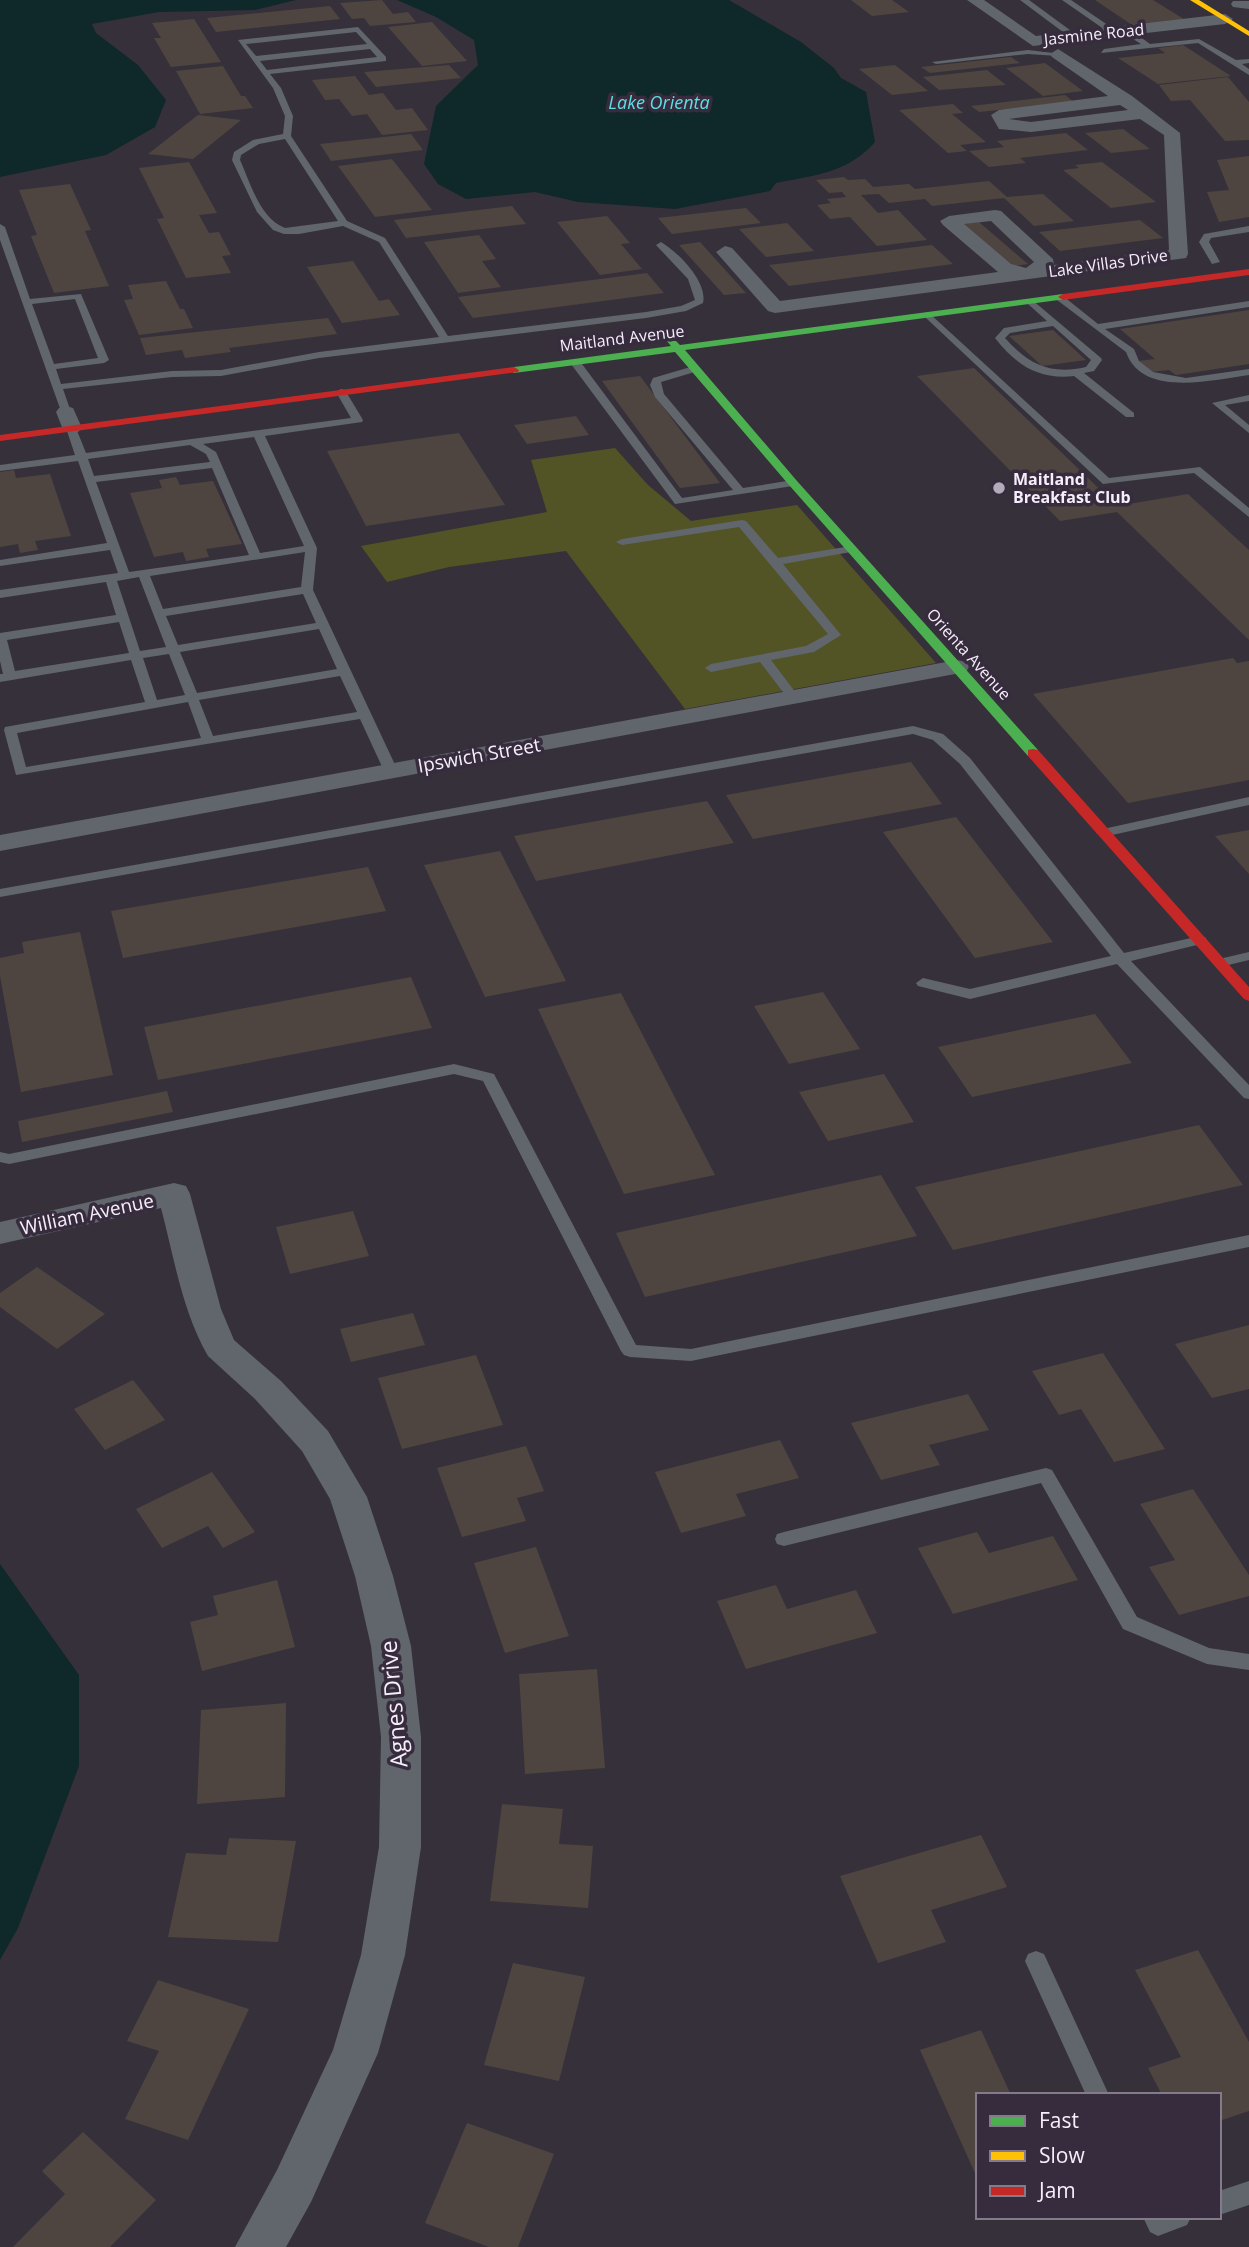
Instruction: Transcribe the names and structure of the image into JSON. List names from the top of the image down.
{
  "streets": {
    "main road": ["Maitland Avenue", "Orienta Avenue"],
    "street": [
      "Jasmine Road",
      "Lake Villas Drive",
      "Ipswich Street",
      "William Avenue",
      "Agnes Drive"
    ]
  },
  "crossings": [
    ["Lake Villas Drive", "Maitland Avenue"],
    ["Maitland Avenue", "Orienta Avenue"],
    ["Orienta Avenue", "Ipswich Street"],
    ["William Avenue", "Agnes Drive"]
  ],
  "water": ["Lake Orienta"],
  "places": ["Maitland Breakfast Club"],
  "legend": ["Fast", "Slow", "Jam"]
}
